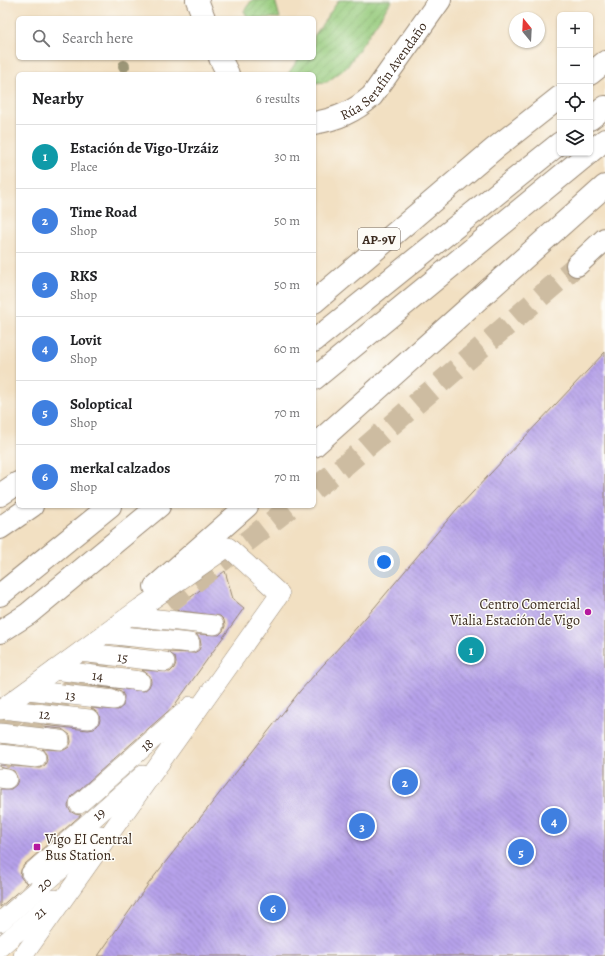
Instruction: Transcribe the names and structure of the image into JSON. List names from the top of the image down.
{
  "streets": {
    "main road": ["Rúa Serafín Avendaño", "AP-9V"],
    "lane": [
      "15",
      "14",
      "13",
      "12",
      "18",
      "19",
      "20",
      "21"
    ]
  },
  "places": {
    "other": ["Centro Comercial Vialia Estación de Vigo"],
    "transit": ["Vigo EI Central Bus Station."]
  },
  "north": "top",
  "page": {
    "map_buttons": ["+", "−"],
    "search": "Search here",
    "heading": ["Nearby", "6 results"],
    "list": [
      {
        "mark": "1",
        "name": "Estación de Vigo-Urzáiz",
        "note": "Place",
        "value": "30 m"
      },
      {
        "mark": "2",
        "name": "Time Road",
        "note": "Shop",
        "value": "50 m"
      },
      {
        "mark": "3",
        "name": "RKS",
        "note": "Shop",
        "value": "50 m"
      },
      {
        "mark": "4",
        "name": "Lovit",
        "note": "Shop",
        "value": "60 m"
      },
      {
        "mark": "5",
        "name": "Soloptical",
        "note": "Shop",
        "value": "70 m"
      },
      {
        "mark": "6",
        "name": "merkal calzados",
        "note": "Shop",
        "value": "70 m"
      }
    ],
    "pins": [
      "1",
      "2",
      "4",
      "3",
      "5",
      "6"
    ]
  }
}
